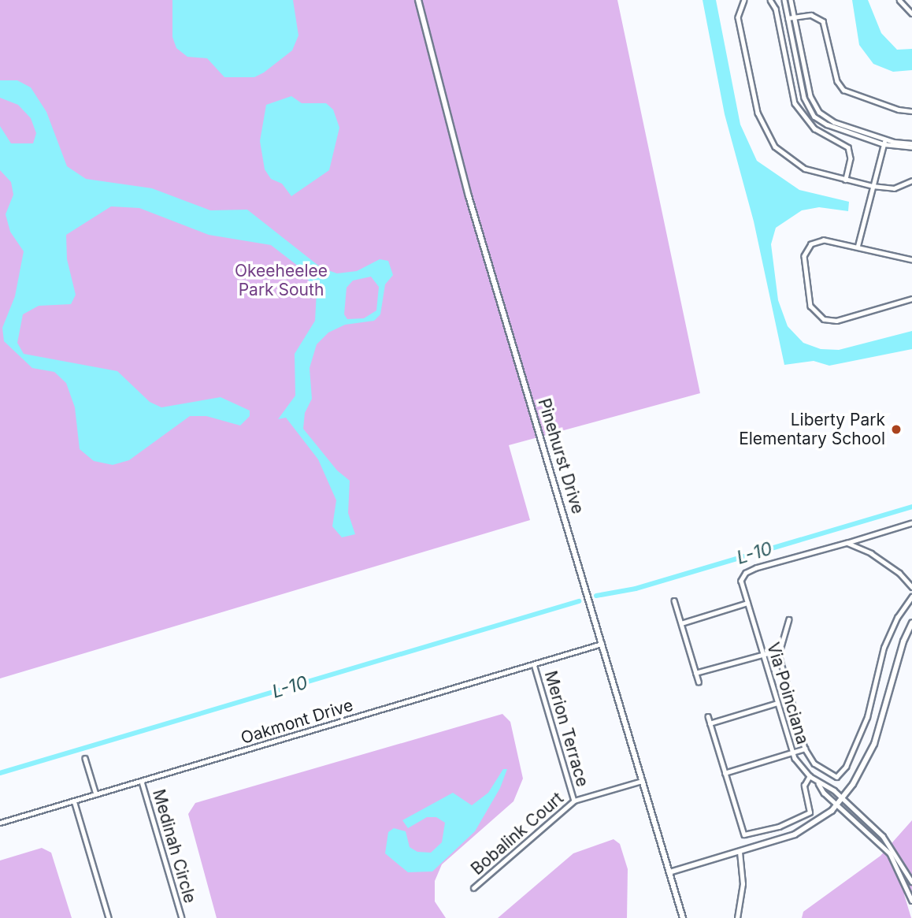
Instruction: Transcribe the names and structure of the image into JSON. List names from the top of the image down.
{
  "streets": {
    "street": [
      "Pinehurst Drive",
      "Via Poinciana",
      "Oakmont Drive",
      "Merion Terrace",
      "Bobalink Court",
      "Medinah Circle"
    ]
  },
  "crossings": [
    ["Pinehurst Drive", "Oakmont Drive"],
    ["Pinehurst Drive", "Bobalink Court"],
    ["Oakmont Drive", "Merion Terrace"],
    ["Oakmont Drive", "Medinah Circle"],
    ["Merion Terrace", "Bobalink Court"]
  ],
  "water": ["L-10"],
  "parks": ["Okeeheelee Park South"],
  "places": ["Liberty Park Elementary School"]
}
